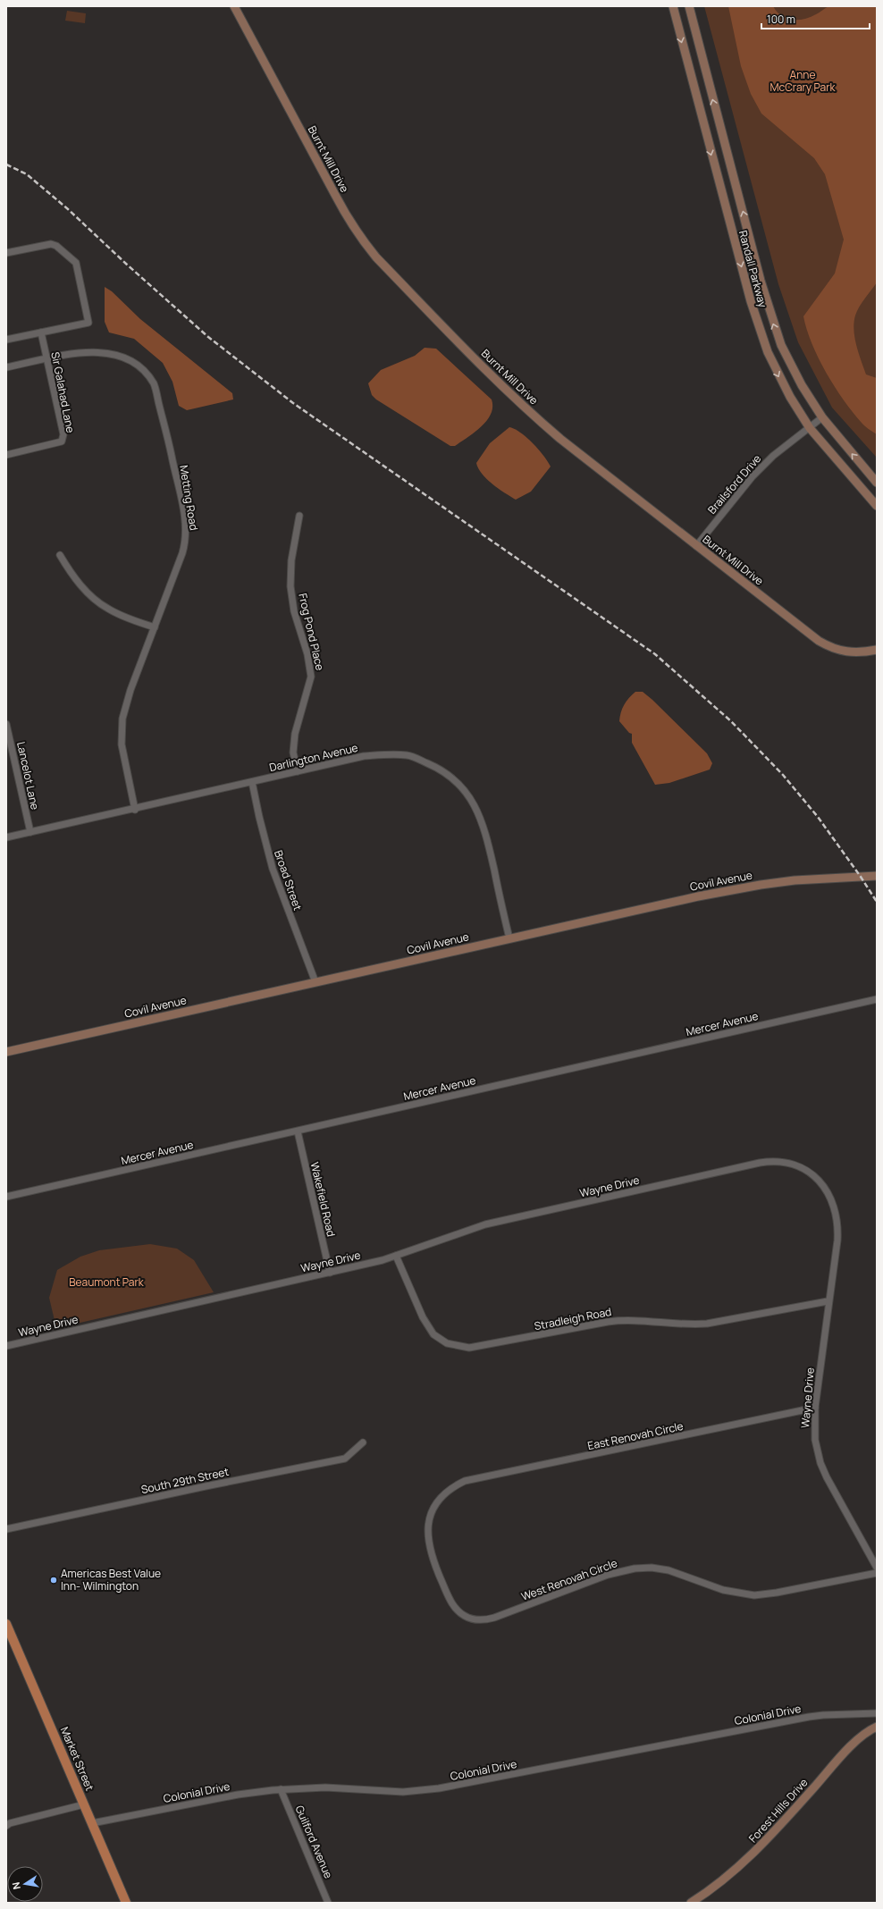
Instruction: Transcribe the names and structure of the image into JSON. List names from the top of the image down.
{
  "streets": {
    "main road": [
      "Burnt Mill Drive",
      "Randall Parkway",
      "Covil Avenue",
      "Market Street",
      "Forest Hills Drive"
    ],
    "street": [
      "Sir Galahad Lane",
      "Brailsford Drive",
      "Metting Road",
      "Frog Pond Place",
      "Darlington Avenue",
      "Lancelot Lane",
      "Broad Street",
      "Mercer Avenue",
      "Wayne Drive",
      "Wakefield Road",
      "Stradleigh Road",
      "East Renovah Circle",
      "South 29th Street",
      "West Renovah Circle",
      "Colonial Drive",
      "Guilford Avenue"
    ]
  },
  "crossings": [
    ["Burnt Mill Drive", "Brailsford Drive"],
    ["Randall Parkway", "Brailsford Drive"],
    ["Sir Galahad Lane", "Metting Road"],
    ["Metting Road", "Darlington Avenue"],
    ["Frog Pond Place", "Darlington Avenue"],
    ["Darlington Avenue", "Lancelot Lane"],
    ["Darlington Avenue", "Broad Street"],
    ["Darlington Avenue", "Covil Avenue"],
    ["Broad Street", "Covil Avenue"],
    ["Mercer Avenue", "Wakefield Road"],
    ["Wayne Drive", "Wakefield Road"],
    ["Wayne Drive", "Stradleigh Road"],
    ["Wayne Drive", "East Renovah Circle"],
    ["East Renovah Circle", "West Renovah Circle"],
    ["Colonial Drive", "Market Street"],
    ["Colonial Drive", "Guilford Avenue"]
  ],
  "parks": ["Anne McCrary Park", "Beaumont Park"],
  "places": ["Americas Best Value Inn- Wilmington"],
  "scale_bar": "100 m",
  "north": "left"
}
